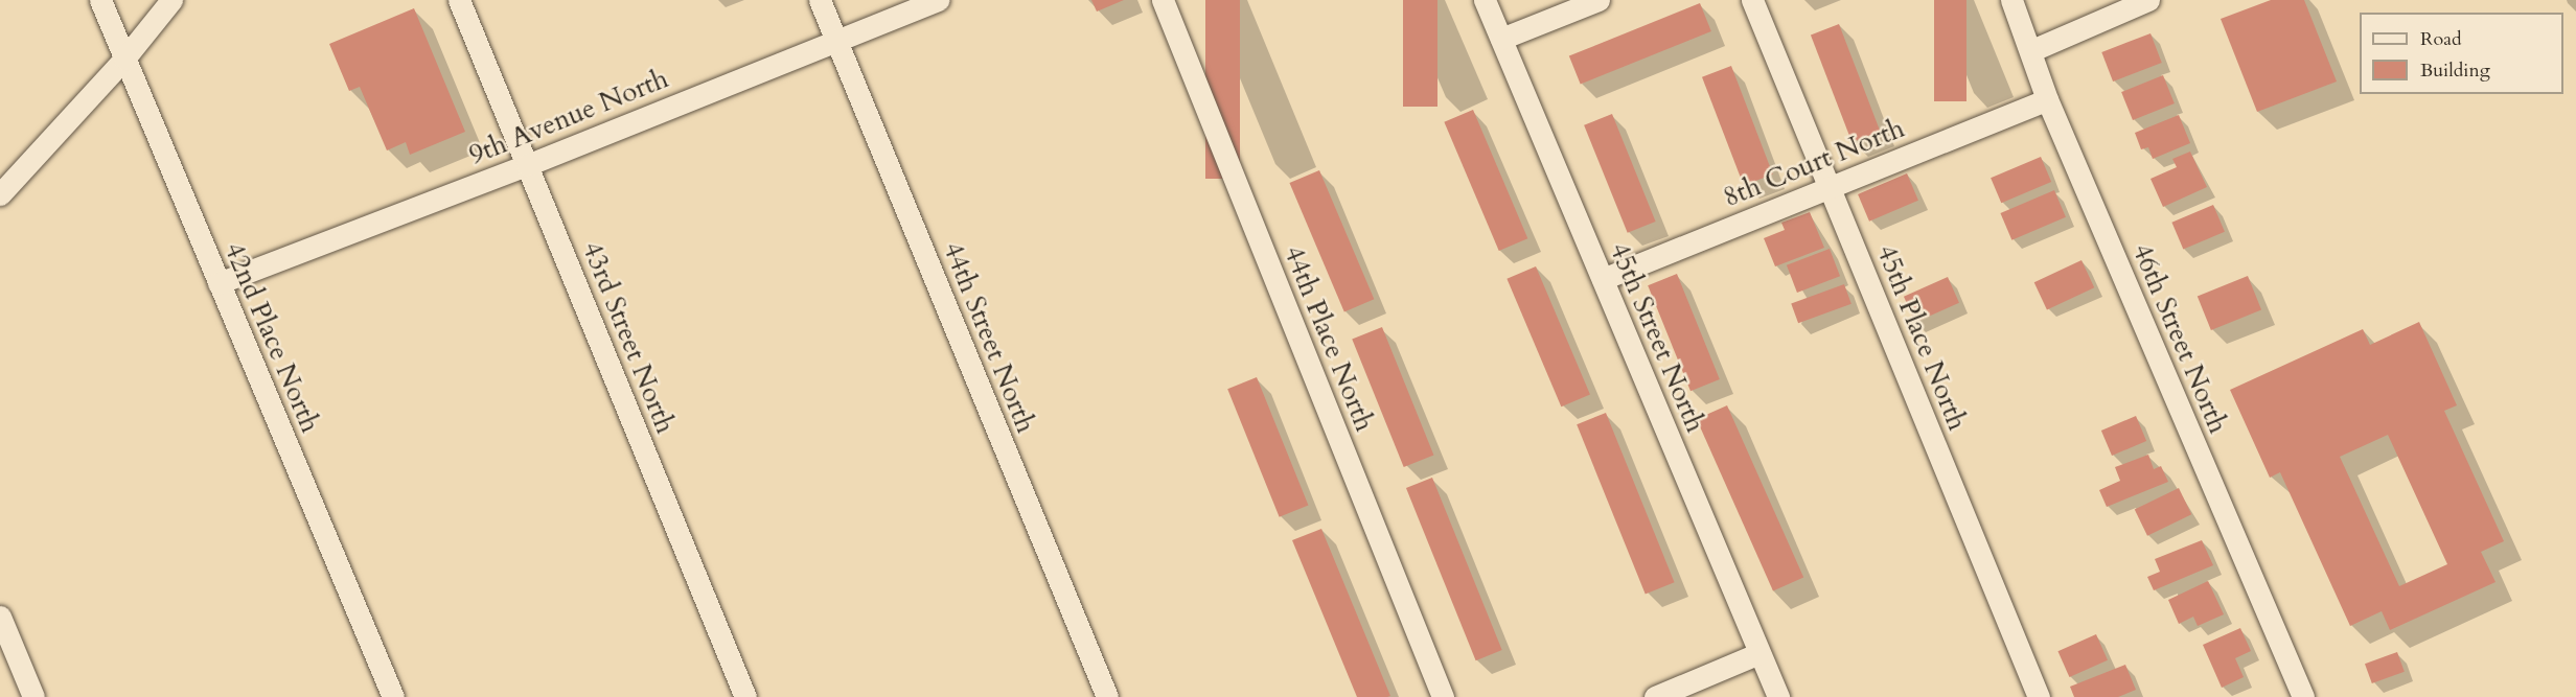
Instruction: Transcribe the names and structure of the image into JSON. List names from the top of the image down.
{
  "streets": {
    "street": [
      "9th Avenue North",
      "8th Court North",
      "42nd Place North",
      "43rd Street North",
      "44th Street North",
      "45th Street North",
      "45th Place North",
      "44th Place North",
      "46th Street North"
    ]
  },
  "crossings": [
    ["9th Avenue North", "42nd Place North"],
    ["9th Avenue North", "43rd Street North"],
    ["9th Avenue North", "44th Street North"],
    ["8th Court North", "45th Street North"],
    ["8th Court North", "45th Place North"],
    ["8th Court North", "46th Street North"]
  ],
  "legend": ["Road", "Building"]
}
